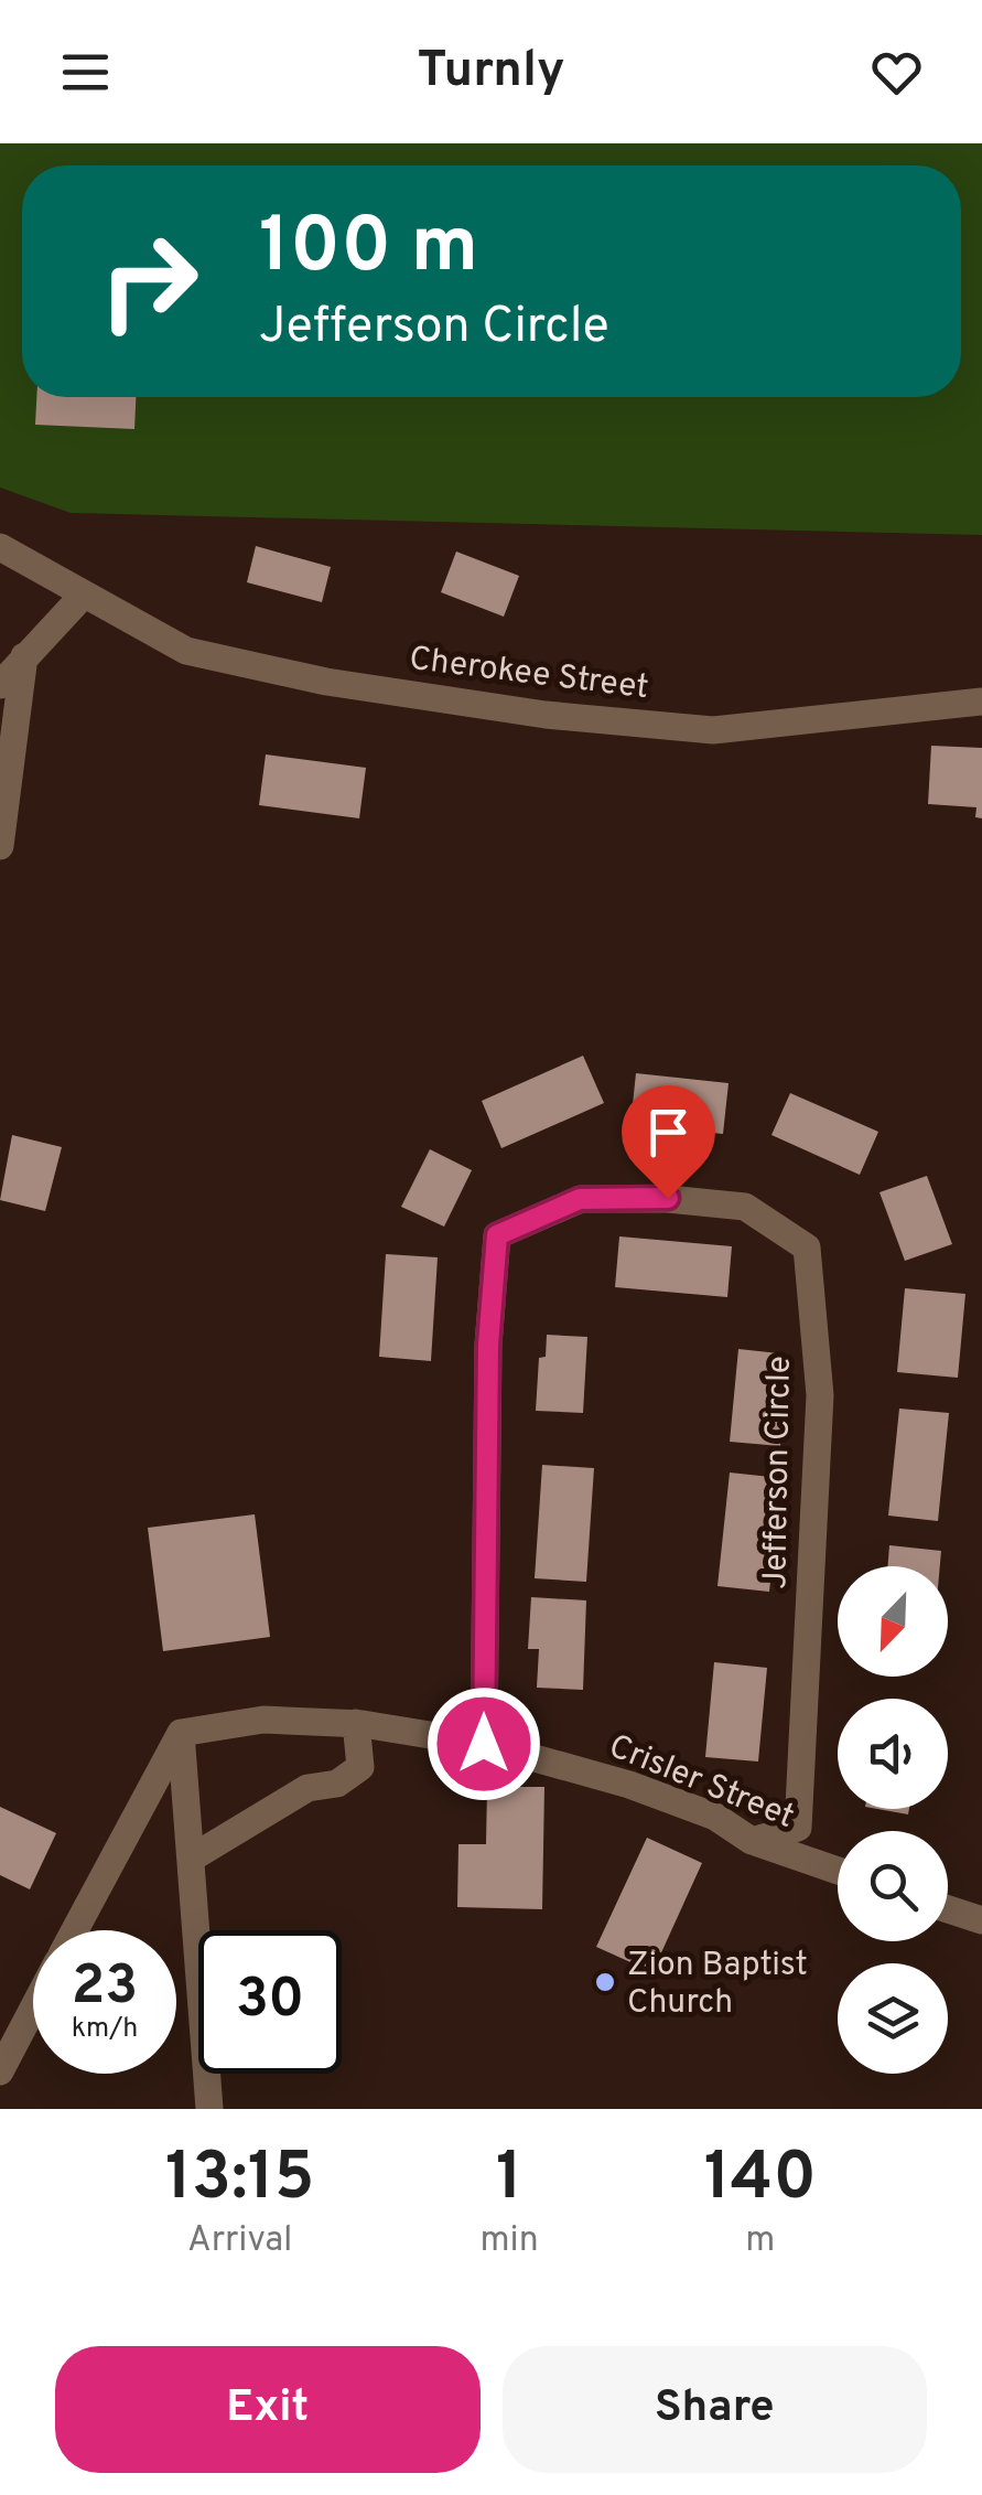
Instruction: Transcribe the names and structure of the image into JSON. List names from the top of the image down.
{
  "streets": {
    "street": ["Cherokee Street", "Jefferson Circle", "Crisler Street"]
  },
  "crossings": [
    ["Jefferson Circle", "Crisler Street"]
  ],
  "places": ["Zion Baptist Church"],
  "north": "bottom left",
  "page": {
    "header": "Turnly",
    "turn": ["100 m", "Jefferson Circle"],
    "speed": "23 km/h",
    "limit": "30",
    "eta": [
      "13:15",
      "Arrival",
      "1",
      "min",
      "140",
      "m"
    ],
    "buttons": ["Exit", "Share"]
  }
}
